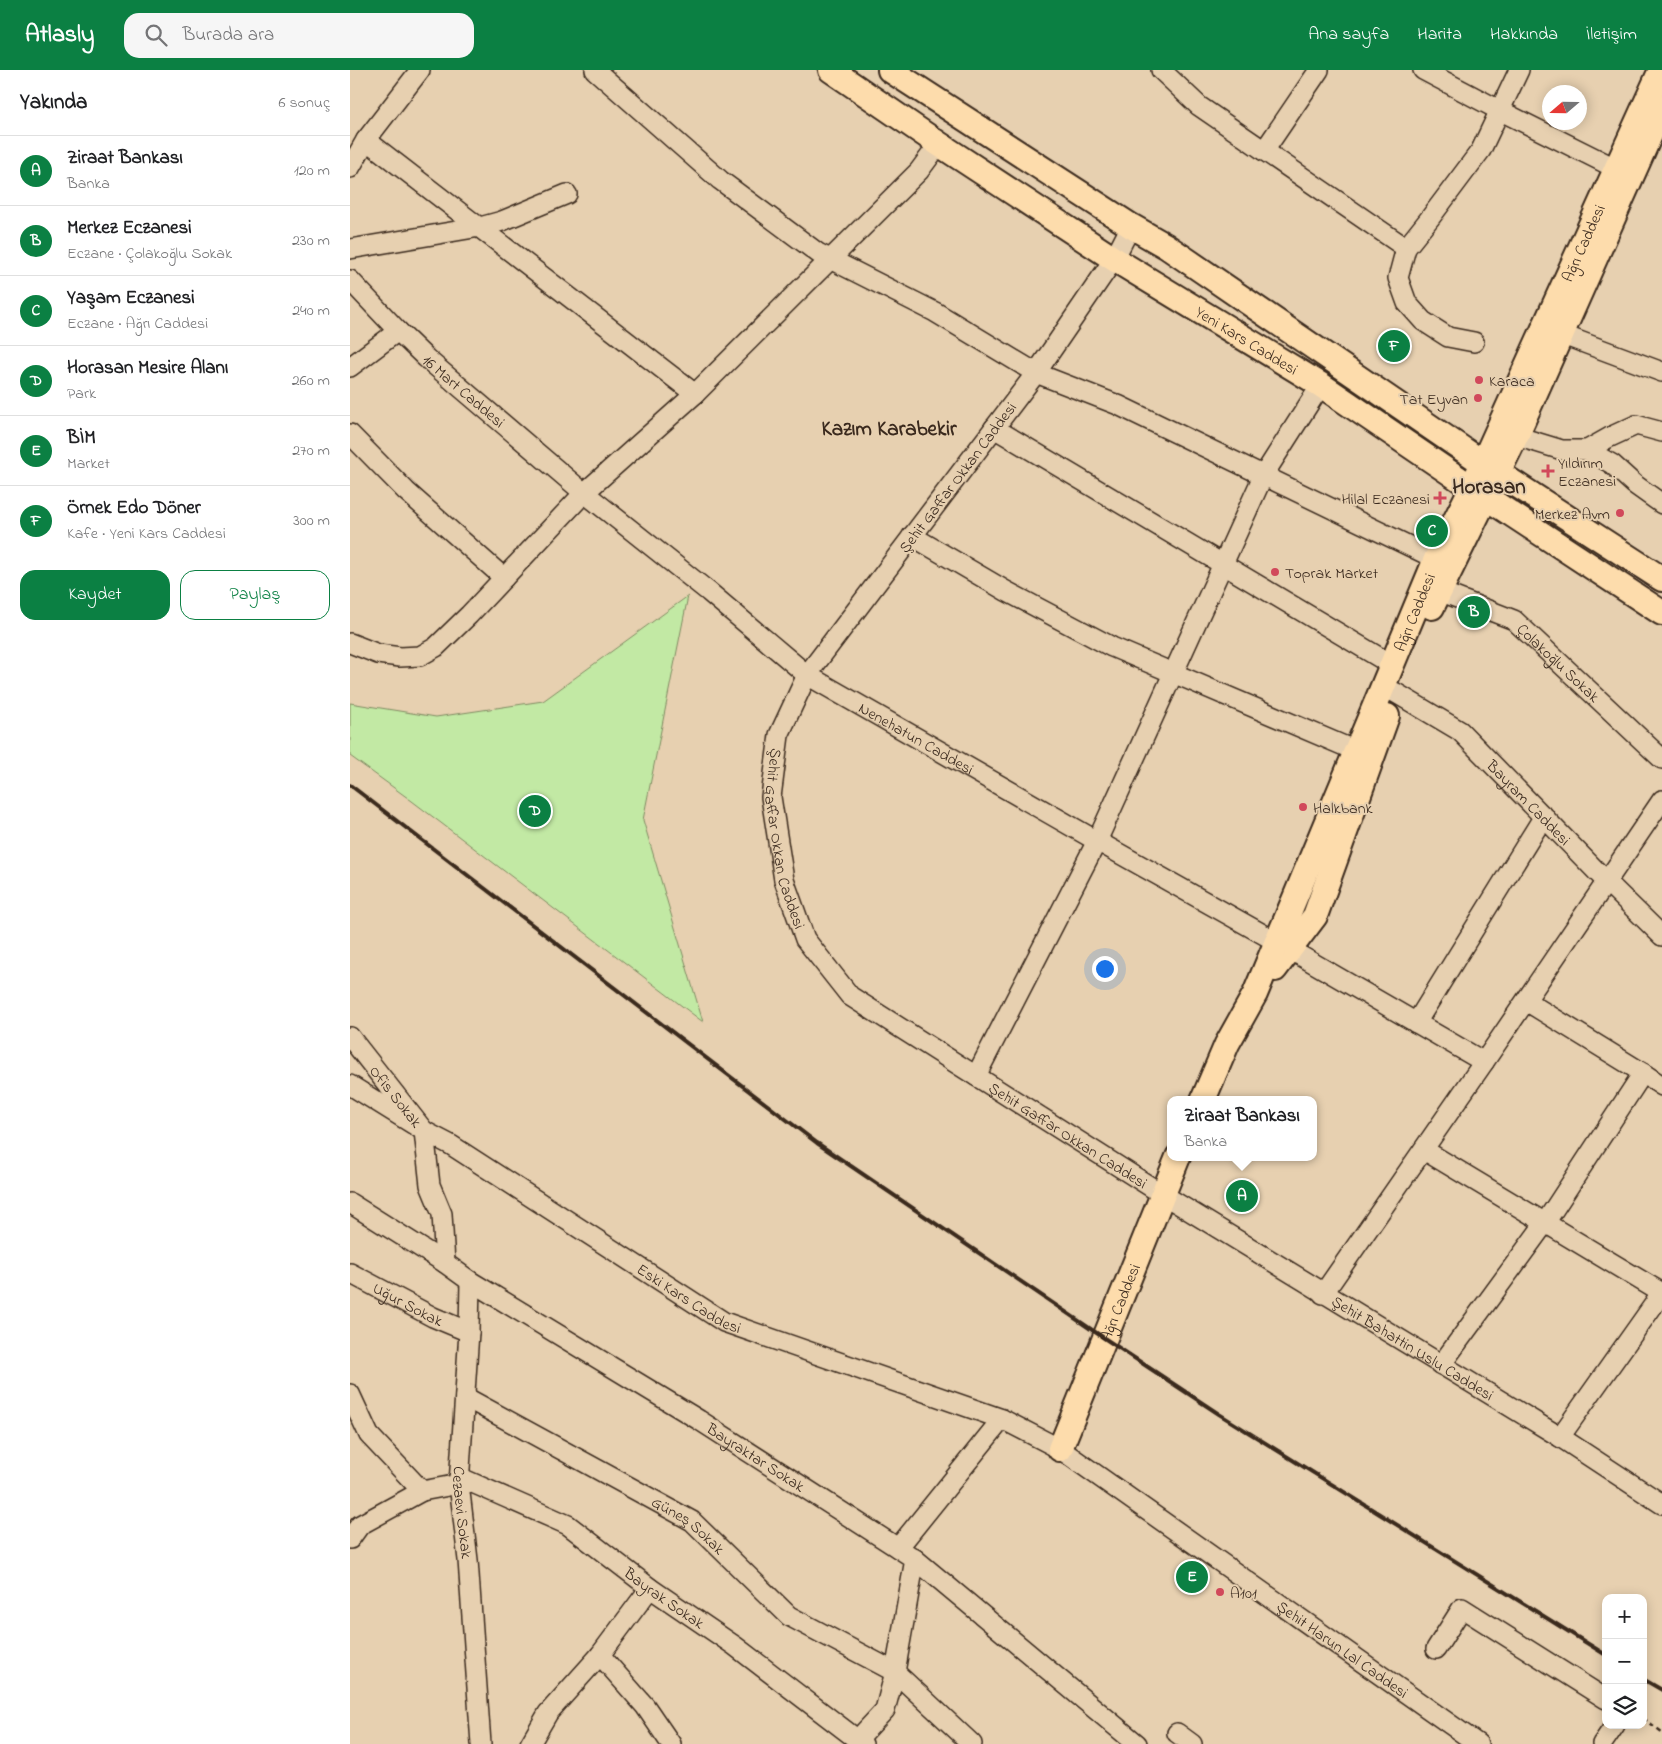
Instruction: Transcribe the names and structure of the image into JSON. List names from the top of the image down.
{
  "streets": {
    "main road": ["Ağrı Caddesi", "Yeni Kars Caddesi"],
    "street": [
      "16 Mart Caddesi",
      "Şehit Gaffar Okkan Caddesi",
      "Çolakoğlu Sokak",
      "Nenehatun Caddesi",
      "Bayram Caddesi",
      "Ofis Sokak",
      "Eski Kars Caddesi",
      "Uğur Sokak",
      "Şehit Bahattin Uslu Caddesi",
      "Bayraktar Sokak",
      "Cezaevi Sokak",
      "Güneş Sokak",
      "Bayrak Sokak",
      "Şehit Harun Lal Caddesi"
    ]
  },
  "crossings": [
    ["Ağrı Caddesi", "Yeni Kars Caddesi"],
    ["Ağrı Caddesi", "Şehit Gaffar Okkan Caddesi"],
    ["Ağrı Caddesi", "Çolakoğlu Sokak"],
    ["Ağrı Caddesi", "Nenehatun Caddesi"],
    ["Ağrı Caddesi", "Bayram Caddesi"],
    ["Ağrı Caddesi", "Eski Kars Caddesi"],
    ["Ağrı Caddesi", "Şehit Bahattin Uslu Caddesi"],
    ["Ağrı Caddesi", "Şehit Harun Lal Caddesi"],
    ["Yeni Kars Caddesi", "Şehit Gaffar Okkan Caddesi"],
    ["16 Mart Caddesi", "Nenehatun Caddesi"],
    ["Şehit Gaffar Okkan Caddesi", "Nenehatun Caddesi"],
    ["Şehit Gaffar Okkan Caddesi", "Bayram Caddesi"],
    ["Şehit Gaffar Okkan Caddesi", "Şehit Bahattin Uslu Caddesi"],
    ["Ofis Sokak", "Eski Kars Caddesi"],
    ["Eski Kars Caddesi", "Şehit Harun Lal Caddesi"],
    ["Uğur Sokak", "Cezaevi Sokak"],
    ["Bayraktar Sokak", "Cezaevi Sokak"],
    ["Cezaevi Sokak", "Güneş Sokak"],
    ["Cezaevi Sokak", "Bayrak Sokak"]
  ],
  "districts": ["Kazım Karabekir", "Horasan"],
  "places": {
    "other": [
      "Karaca",
      "Tat Eyvan",
      "Merkez Avm",
      "Toprak Market",
      "Halkbank",
      "A101"
    ],
    "health": ["Yıldırım Eczanesi", "Hilal Eczanesi"]
  },
  "north": "left",
  "page": {
    "header": "Atlasly",
    "search": "Burada ara",
    "nav": [
      "Ana sayfa",
      "Harita",
      "Hakkında",
      "İletişim"
    ],
    "heading": ["Yakında", "6 sonuç"],
    "list": [
      {
        "mark": "A",
        "name": "Ziraat Bankası",
        "note": "Banka",
        "value": "120 m"
      },
      {
        "mark": "B",
        "name": "Merkez Eczanesi",
        "note": "Eczane · Çolakoğlu Sokak",
        "value": "230 m"
      },
      {
        "mark": "C",
        "name": "Yaşam Eczanesi",
        "note": "Eczane · Ağrı Caddesi",
        "value": "240 m"
      },
      {
        "mark": "D",
        "name": "Horasan Mesire Alanı",
        "note": "Park",
        "value": "260 m"
      },
      {
        "mark": "E",
        "name": "BİM",
        "note": "Market",
        "value": "270 m"
      },
      {
        "mark": "F",
        "name": "Örnek Edo Döner",
        "note": "Kafe · Yeni Kars Caddesi",
        "value": "300 m"
      }
    ],
    "pins": [
      "F",
      "C",
      "B",
      "D",
      "A",
      "E"
    ],
    "buttons": ["Kaydet", "Paylaş"],
    "popup": ["Ziraat Bankası", "Banka"],
    "map_buttons": ["+", "−"]
  }
}
